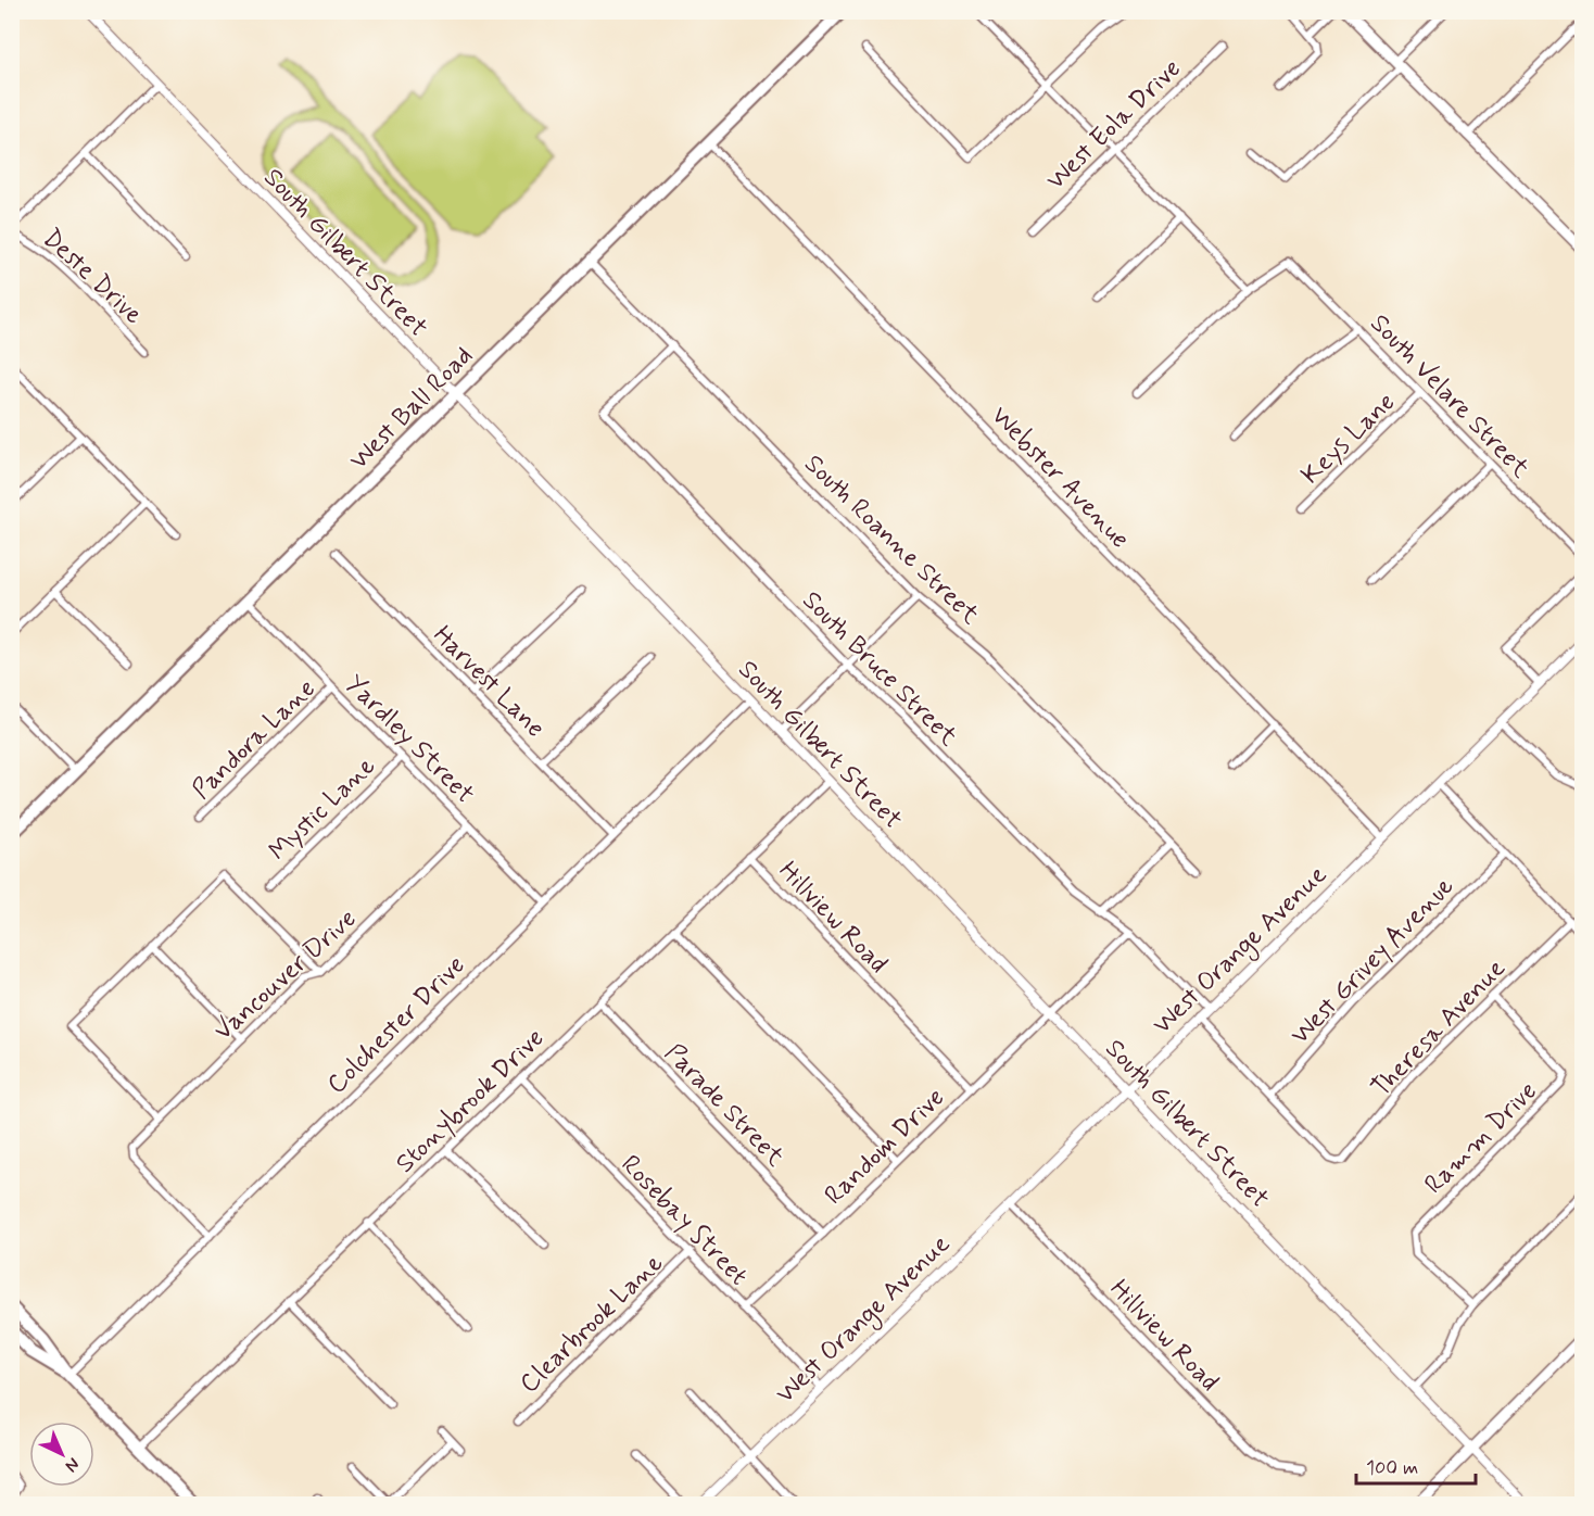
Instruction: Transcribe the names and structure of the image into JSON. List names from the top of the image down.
{
  "streets": {
    "main road": ["West Ball Road"],
    "street": [
      "West Eola Drive",
      "South Gilbert Street",
      "Deste Drive",
      "South Velare Street",
      "Keys Lane",
      "Webster Avenue",
      "South Roanne Street",
      "South Bruce Street",
      "Harvest Lane",
      "Pandora Lane",
      "Yardley Street",
      "Mystic Lane",
      "Hillview Road",
      "West Orange Avenue",
      "West Grivey Avenue",
      "Vancouver Drive",
      "Colchester Drive",
      "Theresa Avenue",
      "Stonybrook Drive",
      "Parade Street",
      "Ramm Drive",
      "Random Drive",
      "Rosebay Street",
      "Clearbrook Lane"
    ]
  },
  "crossings": [
    ["South Gilbert Street", "West Ball Road"],
    ["South Gilbert Street", "West Orange Avenue"],
    ["South Gilbert Street", "Colchester Drive"],
    ["South Gilbert Street", "Stonybrook Drive"],
    ["South Gilbert Street", "Random Drive"],
    ["South Velare Street", "Keys Lane"],
    ["West Ball Road", "Webster Avenue"],
    ["West Ball Road", "South Roanne Street"],
    ["West Ball Road", "Yardley Street"],
    ["Webster Avenue", "West Orange Avenue"],
    ["South Roanne Street", "South Bruce Street"],
    ["South Bruce Street", "West Orange Avenue"],
    ["South Bruce Street", "Random Drive"],
    ["Harvest Lane", "Colchester Drive"],
    ["Pandora Lane", "Yardley Street"],
    ["Yardley Street", "Mystic Lane"],
    ["Yardley Street", "Vancouver Drive"],
    ["Yardley Street", "Colchester Drive"],
    ["Hillview Road", "West Orange Avenue"],
    ["Hillview Road", "Stonybrook Drive"],
    ["Hillview Road", "Random Drive"],
    ["West Orange Avenue", "Rosebay Street"],
    ["West Grivey Avenue", "Theresa Avenue"],
    ["Vancouver Drive", "Colchester Drive"],
    ["Theresa Avenue", "Ramm Drive"],
    ["Stonybrook Drive", "Parade Street"],
    ["Stonybrook Drive", "Rosebay Street"],
    ["Parade Street", "Random Drive"],
    ["Random Drive", "Rosebay Street"],
    ["Rosebay Street", "Clearbrook Lane"]
  ],
  "scale_bar": "100 m",
  "north": "bottom right"
}
